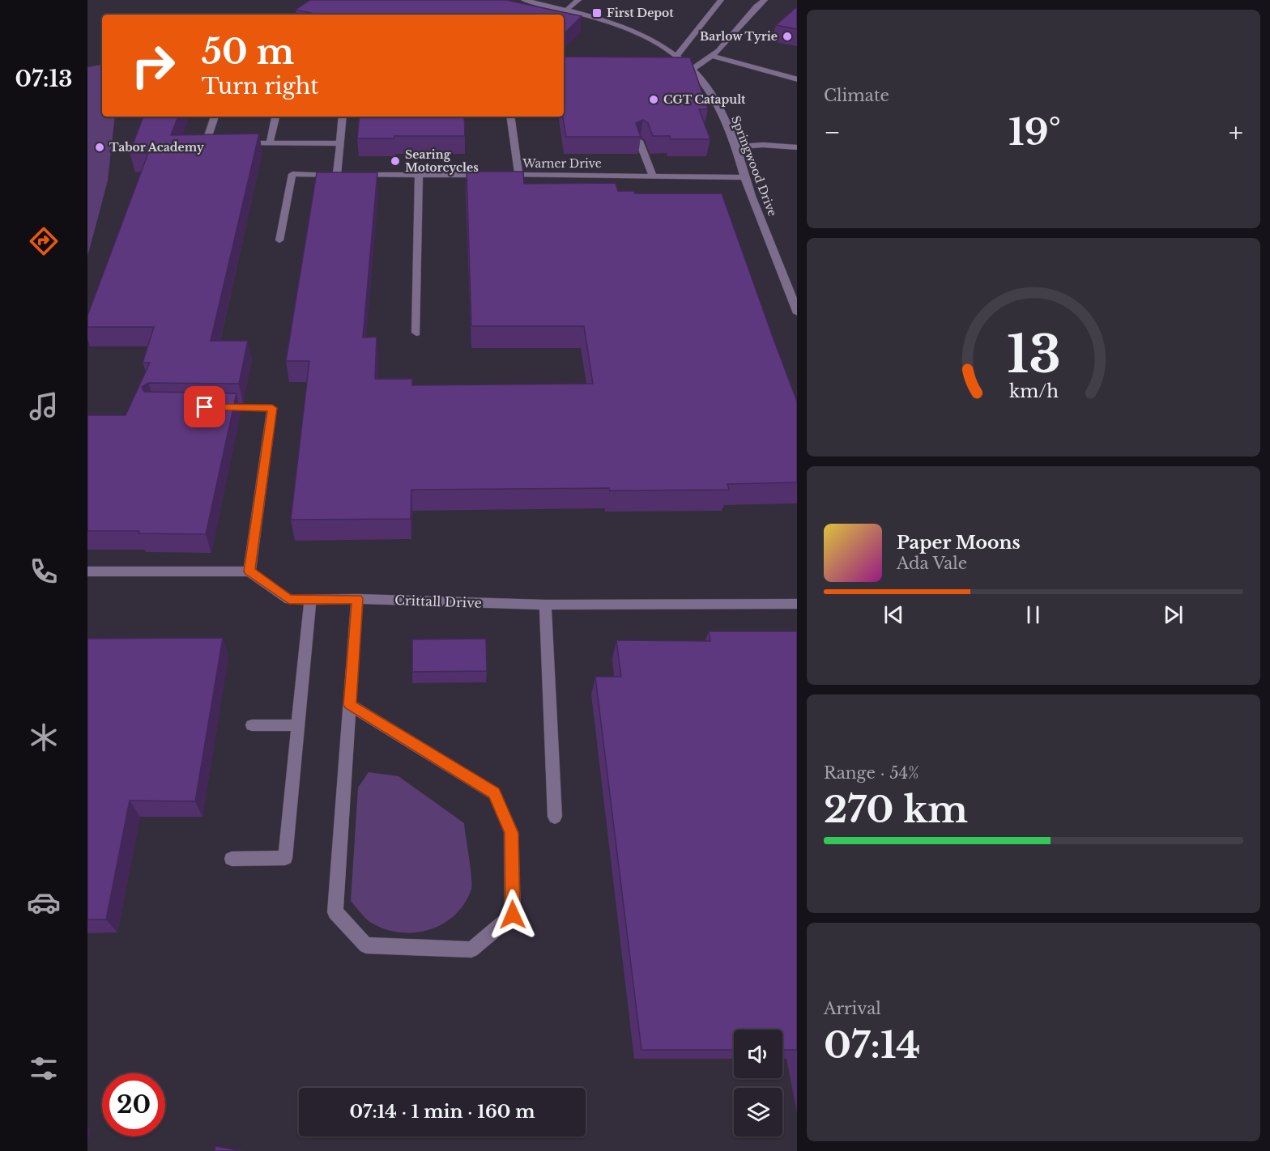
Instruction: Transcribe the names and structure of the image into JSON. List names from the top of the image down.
{
  "streets": {
    "street": ["Warner Drive", "Springwood Drive", "Crittall Drive"]
  },
  "crossings": [
    ["Warner Drive", "Springwood Drive"]
  ],
  "places": {
    "transit": ["First Depot"],
    "other": [
      "Barlow Tyrie",
      "CGT Catapult",
      "Tabor Academy",
      "Searing Motorcycles"
    ]
  },
  "page": {
    "tabs": "07:13",
    "tile": [
      "Climate",
      ["Range · 54%", "270 km"],
      ["Arrival", "07:14"]
    ],
    "turn": ["50 m", "Turn right"],
    "heat": ["−", "19°", "+"],
    "song": ["Paper Moons", "Ada Vale"],
    "limit": "20",
    "trip": "07:14 · 1 min · 160 m",
    "gauge": ["13", "km/h"]
  }
}
